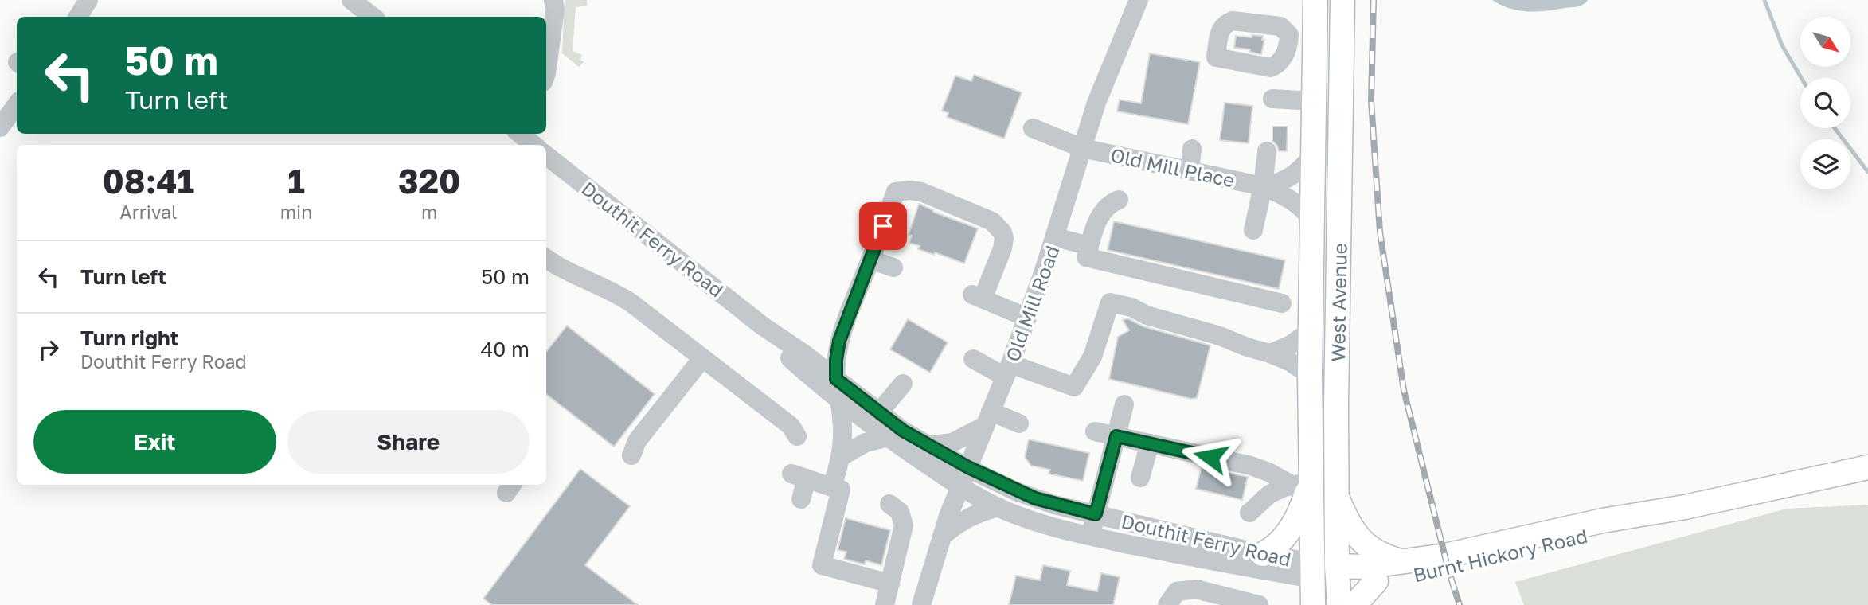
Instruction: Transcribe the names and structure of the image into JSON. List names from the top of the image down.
{
  "streets": {
    "main road": ["West Avenue", "Burnt Hickory Road"],
    "street": ["Old Mill Place", "Douthit Ferry Road", "Old Mill Road"]
  },
  "crossings": [
    ["Old Mill Place", "West Avenue"],
    ["Old Mill Place", "Old Mill Road"],
    ["Douthit Ferry Road", "West Avenue"],
    ["Douthit Ferry Road", "Old Mill Road"],
    ["Douthit Ferry Road", "Burnt Hickory Road"],
    ["West Avenue", "Burnt Hickory Road"]
  ],
  "north": "bottom right",
  "page": {
    "turn": ["50 m", "Turn left"],
    "eta": [
      "08:41",
      "Arrival",
      "1",
      "min",
      "320",
      "m"
    ],
    "list": [
      {
        "name": "Turn left",
        "value": "50 m"
      },
      {
        "name": "Turn right",
        "note": "Douthit Ferry Road",
        "value": "40 m"
      }
    ],
    "buttons": ["Exit", "Share"]
  }
}
